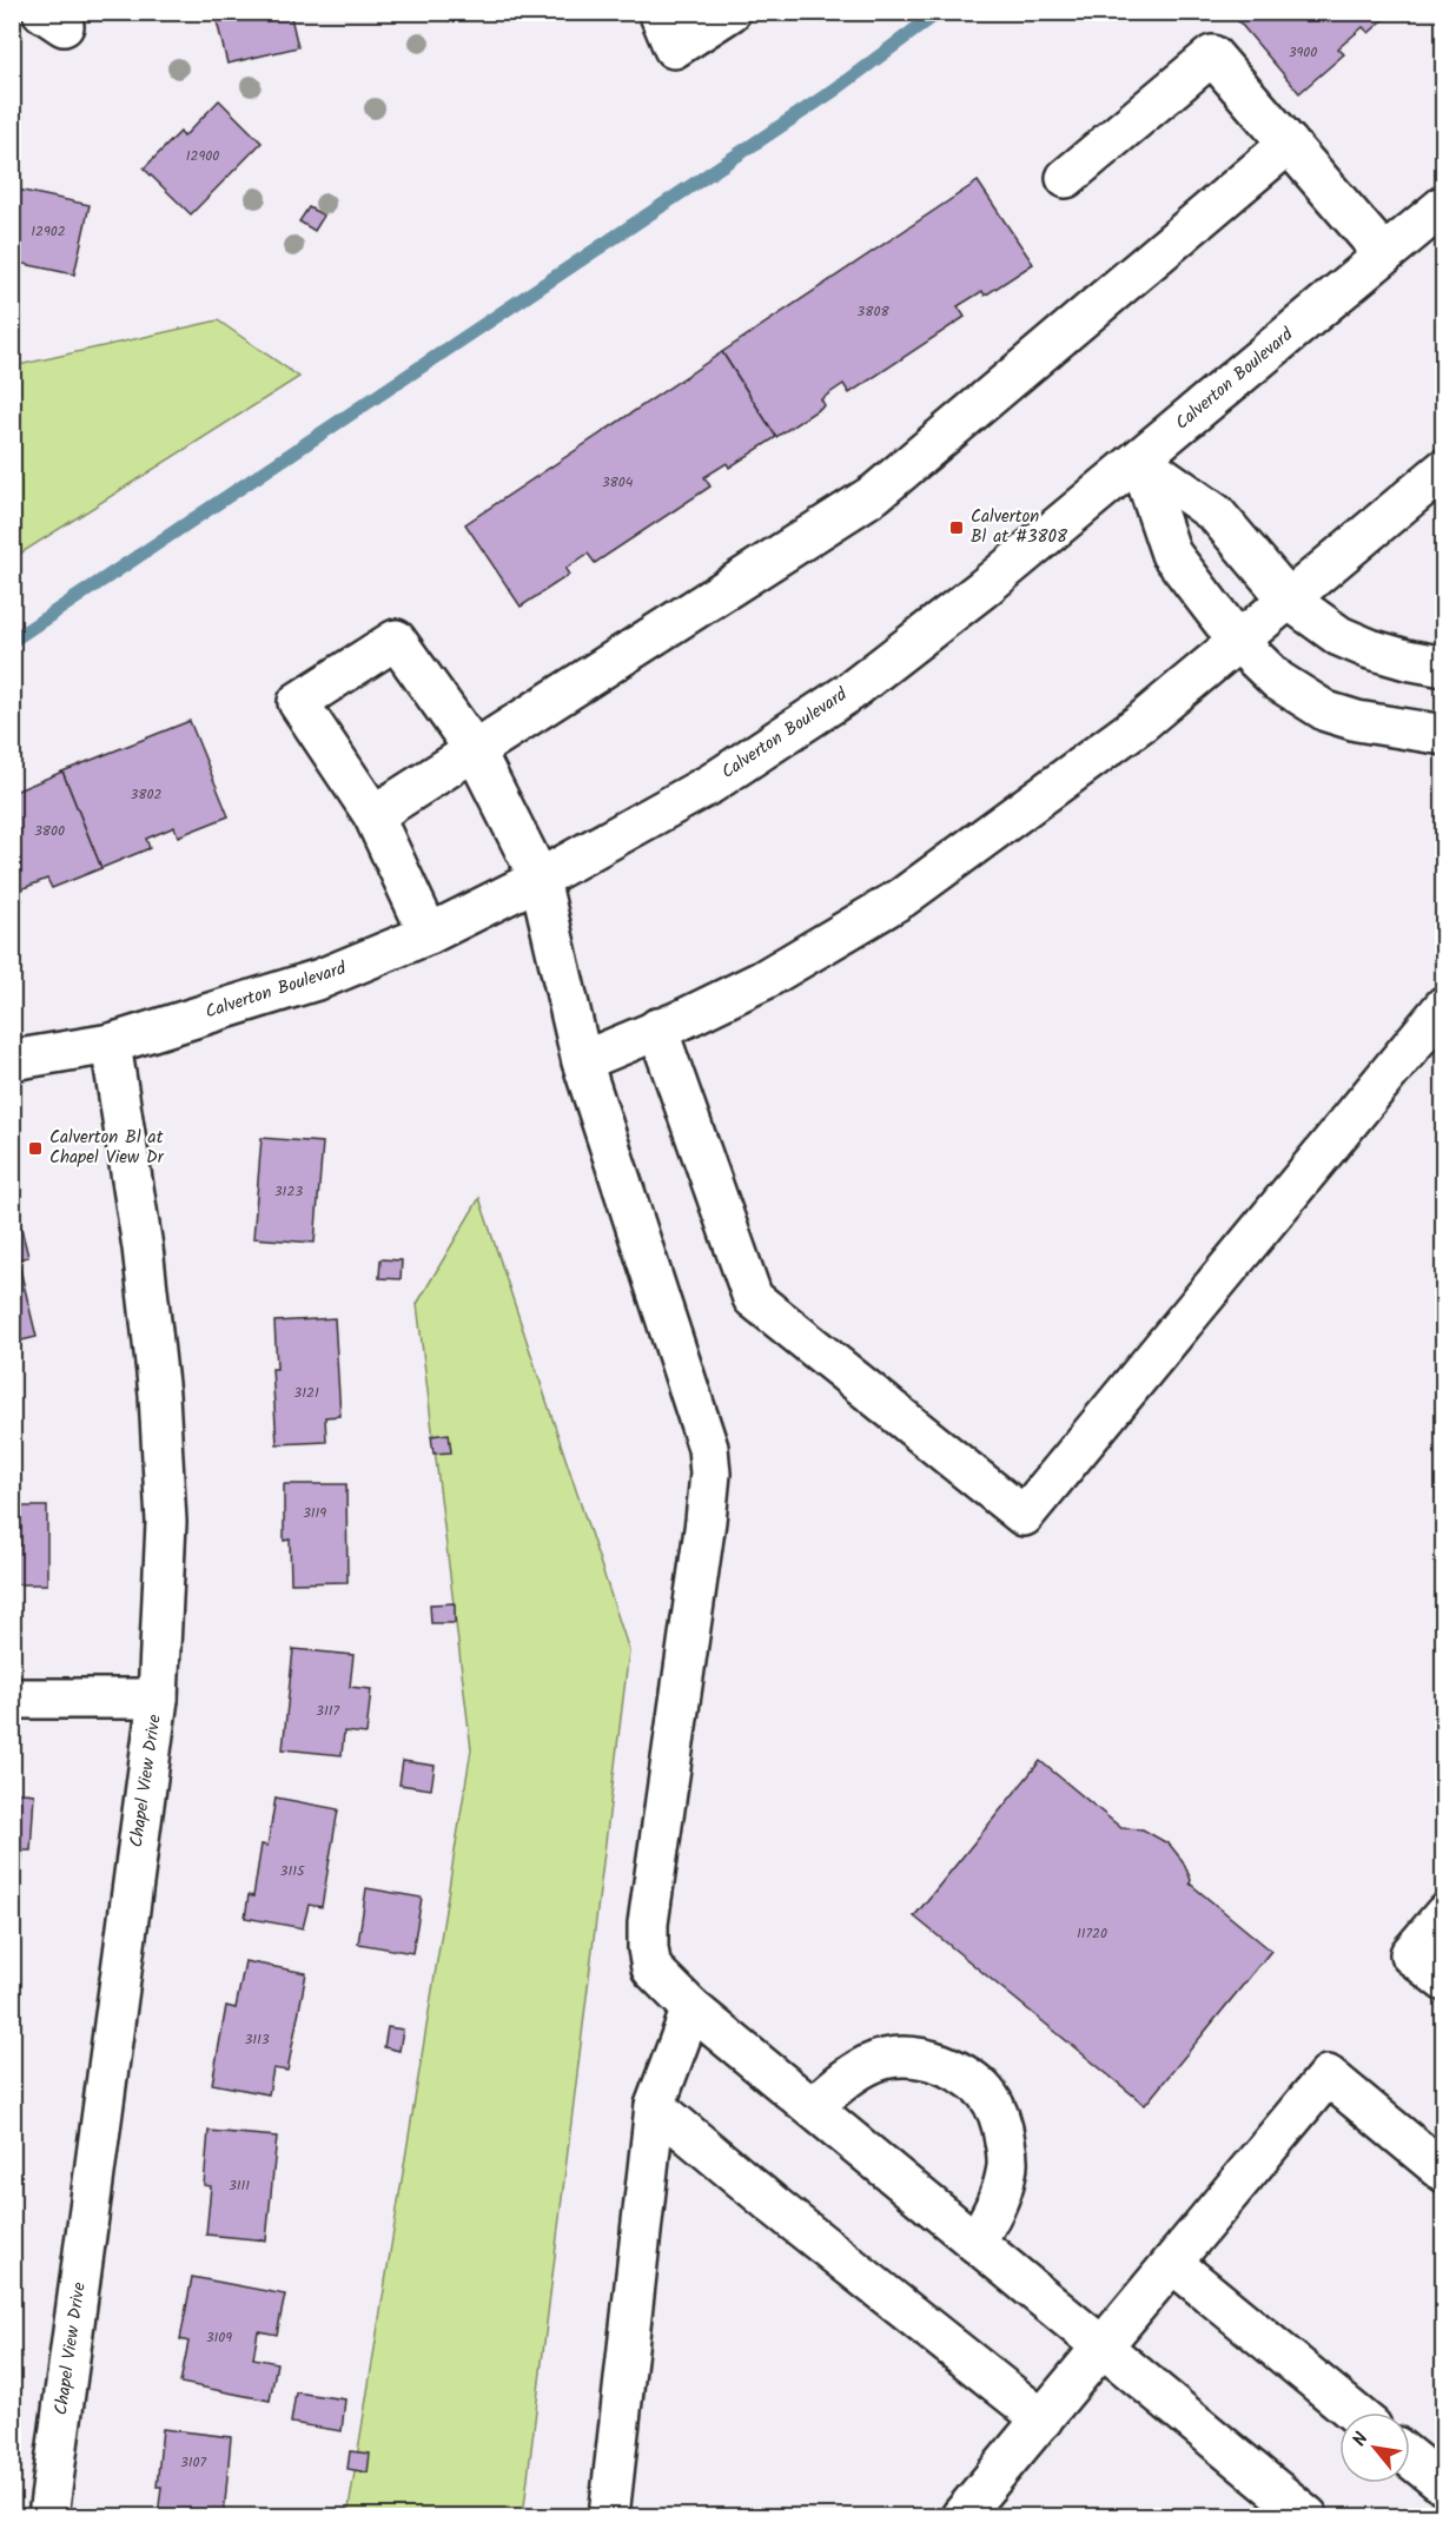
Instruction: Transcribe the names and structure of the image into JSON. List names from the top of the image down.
{
  "streets": {
    "street": ["Calverton Boulevard", "Chapel View Drive"]
  },
  "crossings": [
    ["Calverton Boulevard", "Chapel View Drive"]
  ],
  "places": {
    "transit": ["Calverton Bl at #3808", "Calverton Bl at Chapel View Dr"]
  },
  "house_numbers": [
    "3900",
    "12900",
    "12902",
    "3808",
    "3804",
    "3802",
    "3800",
    "3123",
    "3121",
    "3119",
    "3117",
    "3115",
    "11720",
    "3113",
    "3111",
    "3109",
    "3107"
  ],
  "north": "top left"
}
